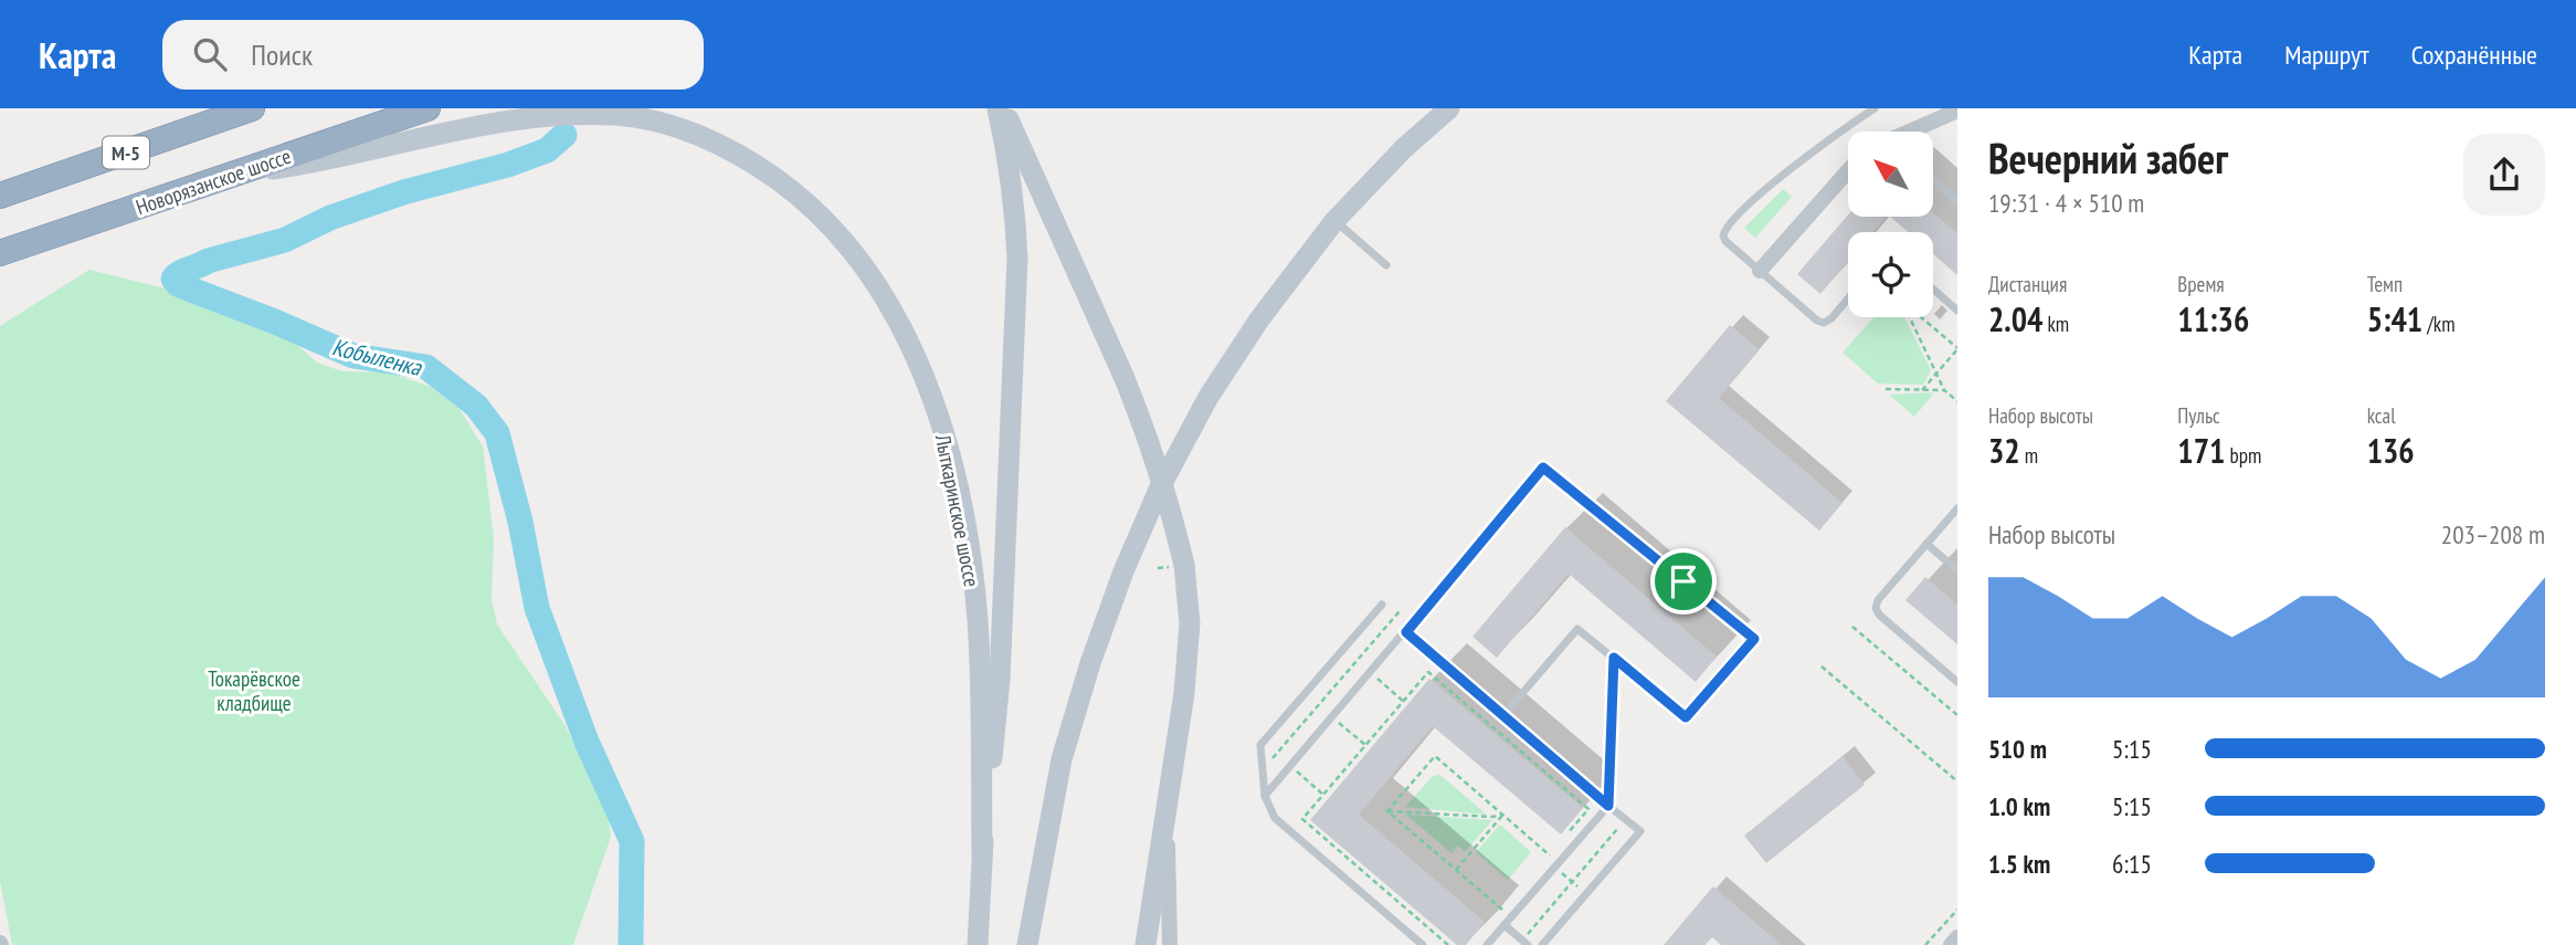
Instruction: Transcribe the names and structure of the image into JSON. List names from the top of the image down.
{
  "streets": {
    "highway": ["М-5", "Новорязанское шоссе"],
    "main road": ["Лыткаринское шоссе"]
  },
  "crossings": [
    ["Новорязанское шоссе", "Лыткаринское шоссе"]
  ],
  "water": ["Кобыленка"],
  "parks": ["Токарёвское кладбище"],
  "north": "top left",
  "page": {
    "header": "Карта",
    "search": "Поиск",
    "nav": ["Карта", "Маршрут", "Сохранённые"],
    "heading": ["Вечерний забег", "19:31 · 4 × 510 m"],
    "stats": [
      ["Дистанция", "2.04 km"],
      ["Время", "11:36"],
      ["Темп", "5:41 /km"],
      ["Набор высоты", "32 m"],
      ["Пульс", "171 bpm"],
      ["kcal", "136"]
    ],
    "chart": ["Набор высоты", "203–208 m"],
    "list": [
      {
        "name": "510 m",
        "note": "5:15"
      },
      {
        "name": "1.0 km",
        "note": "5:15"
      },
      {
        "name": "1.5 km",
        "note": "6:15"
      }
    ]
  }
}
